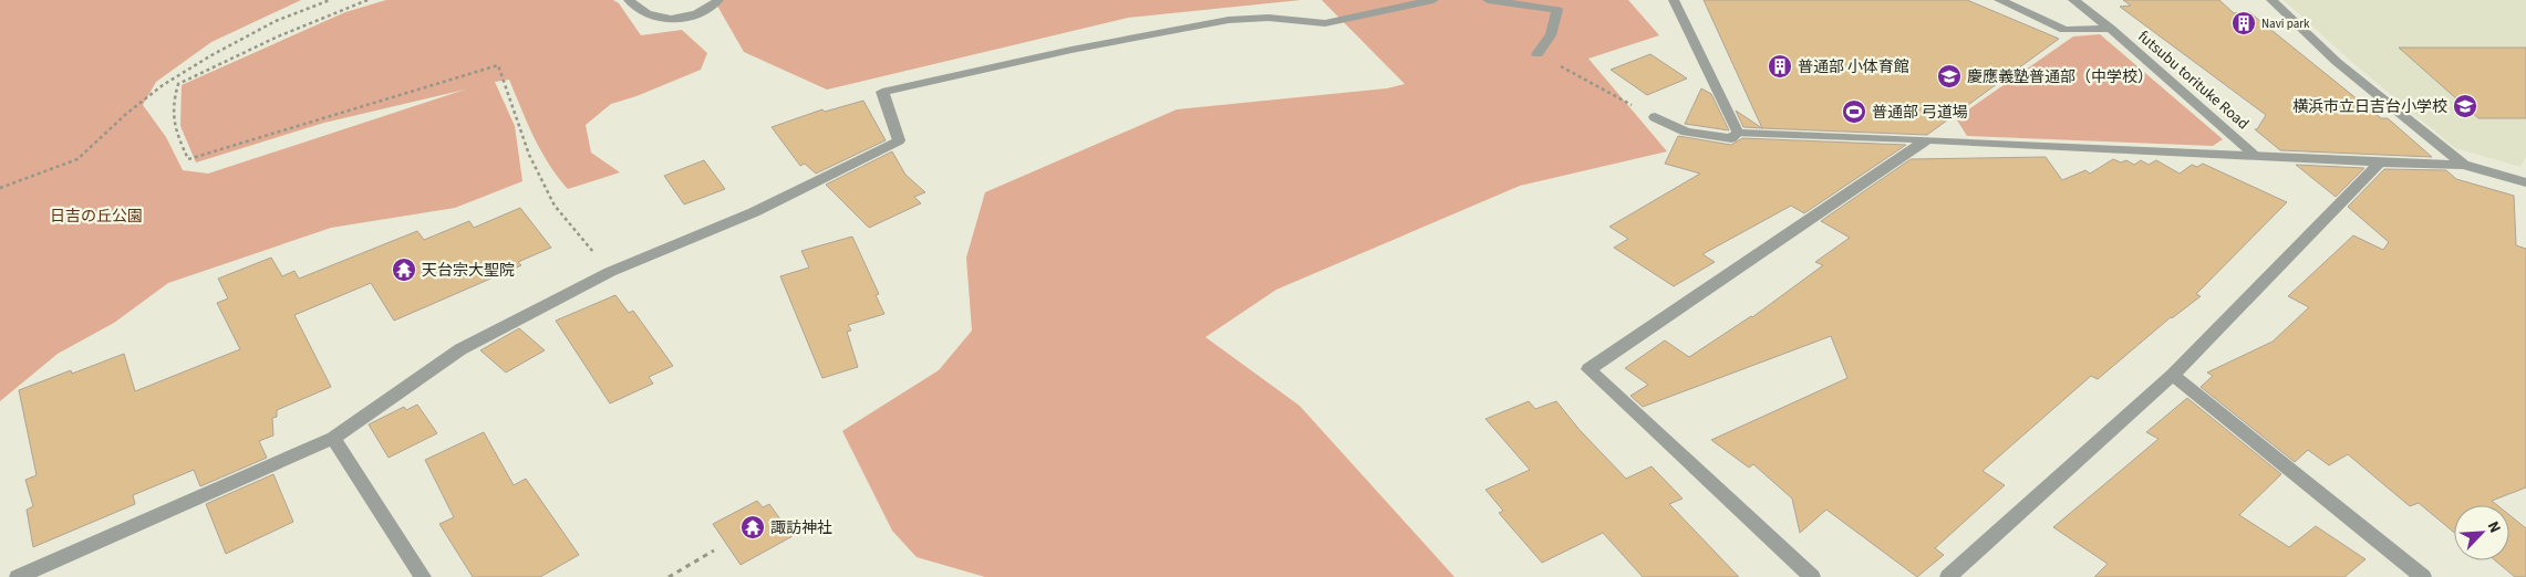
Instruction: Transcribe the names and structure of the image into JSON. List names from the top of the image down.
{
  "streets": {
    "street": ["futsubu torituke Road"]
  },
  "parks": ["日吉の丘公園"],
  "places": {
    "building": ["Navi park", "普通部 小体育館"],
    "school or university": ["慶應義塾普通部（中学校）", "横浜市立日吉台小学校"],
    "sports": ["普通部 弓道場"],
    "temple": ["天台宗大聖院", "諏訪神社"]
  },
  "north": "top right"
}
